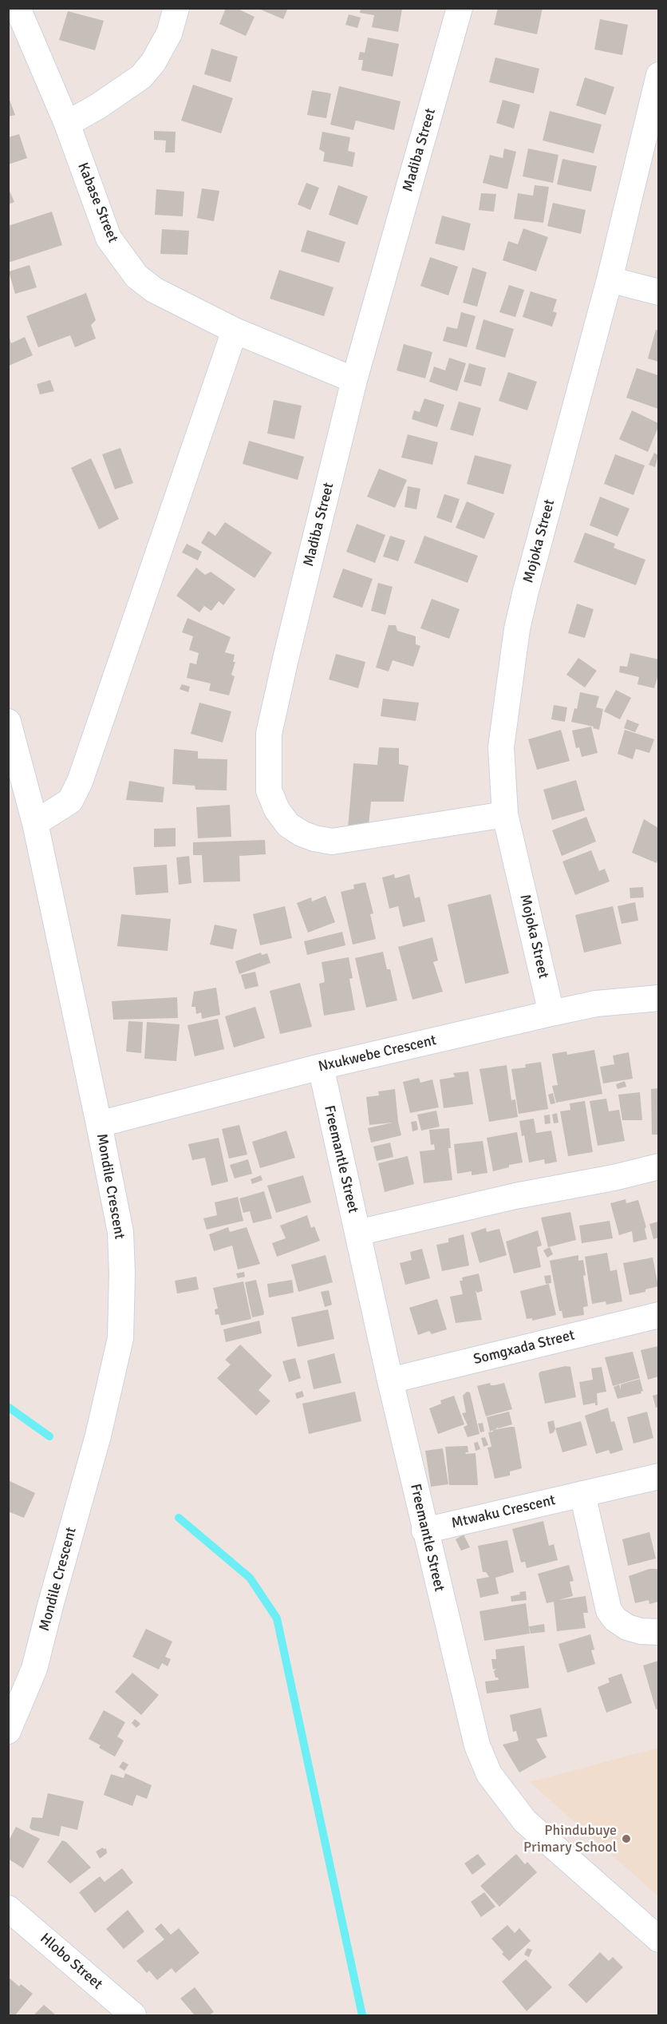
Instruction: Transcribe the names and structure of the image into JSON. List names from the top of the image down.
{
  "streets": {
    "street": [
      "Madiba Street",
      "Kabase Street",
      "Mojoka Street",
      "Nxukwebe Crescent",
      "Freemantle Street",
      "Mondile Crescent",
      "Somgxada Street",
      "Mtwaku Crescent",
      "Hlobo Street"
    ]
  },
  "crossings": [
    ["Madiba Street", "Kabase Street"],
    ["Madiba Street", "Mojoka Street"],
    ["Mojoka Street", "Nxukwebe Crescent"],
    ["Nxukwebe Crescent", "Freemantle Street"],
    ["Nxukwebe Crescent", "Mondile Crescent"],
    ["Freemantle Street", "Somgxada Street"],
    ["Freemantle Street", "Mtwaku Crescent"]
  ],
  "places": ["Phindubuye Primary School"]
}
